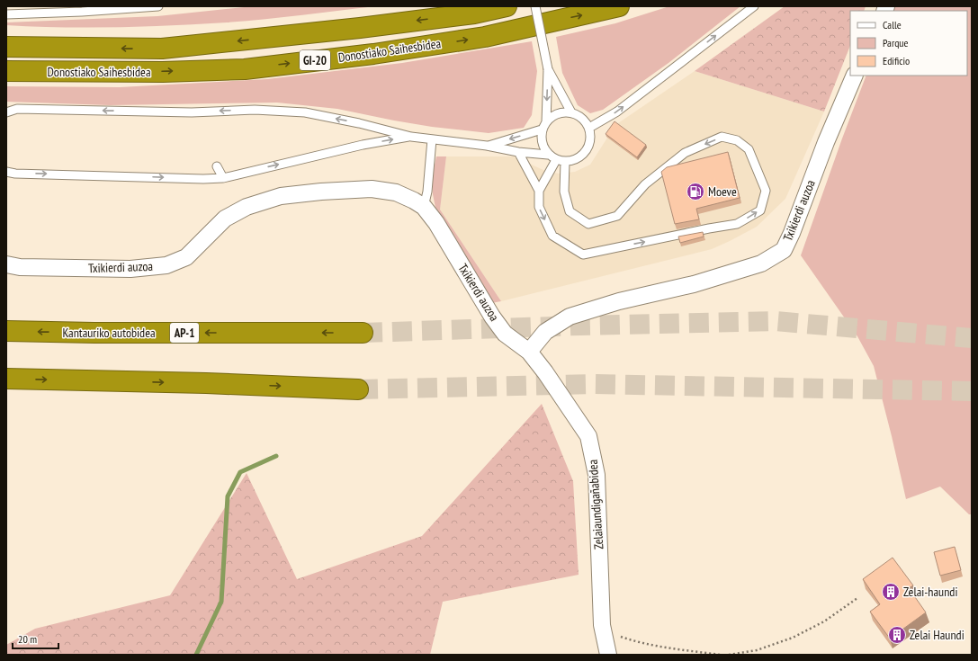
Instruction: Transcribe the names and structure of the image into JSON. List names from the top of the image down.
{
  "streets": {
    "highway": [
      "Donostiako Saihesbidea",
      "GI-20",
      "Kantauriko autobidea",
      "AP-1"
    ],
    "street": ["Txikierdi auzoa", "Zelaiaundigañabidea"]
  },
  "crossings": [
    ["Txikierdi auzoa", "Zelaiaundigañabidea"]
  ],
  "places": {
    "fuel station": ["Moeve"],
    "building": ["Zelai-haundi", "Zelai Haundi"]
  },
  "legend": ["Calle", "Parque", "Edificio"],
  "scale_bar": "20 m"
}
